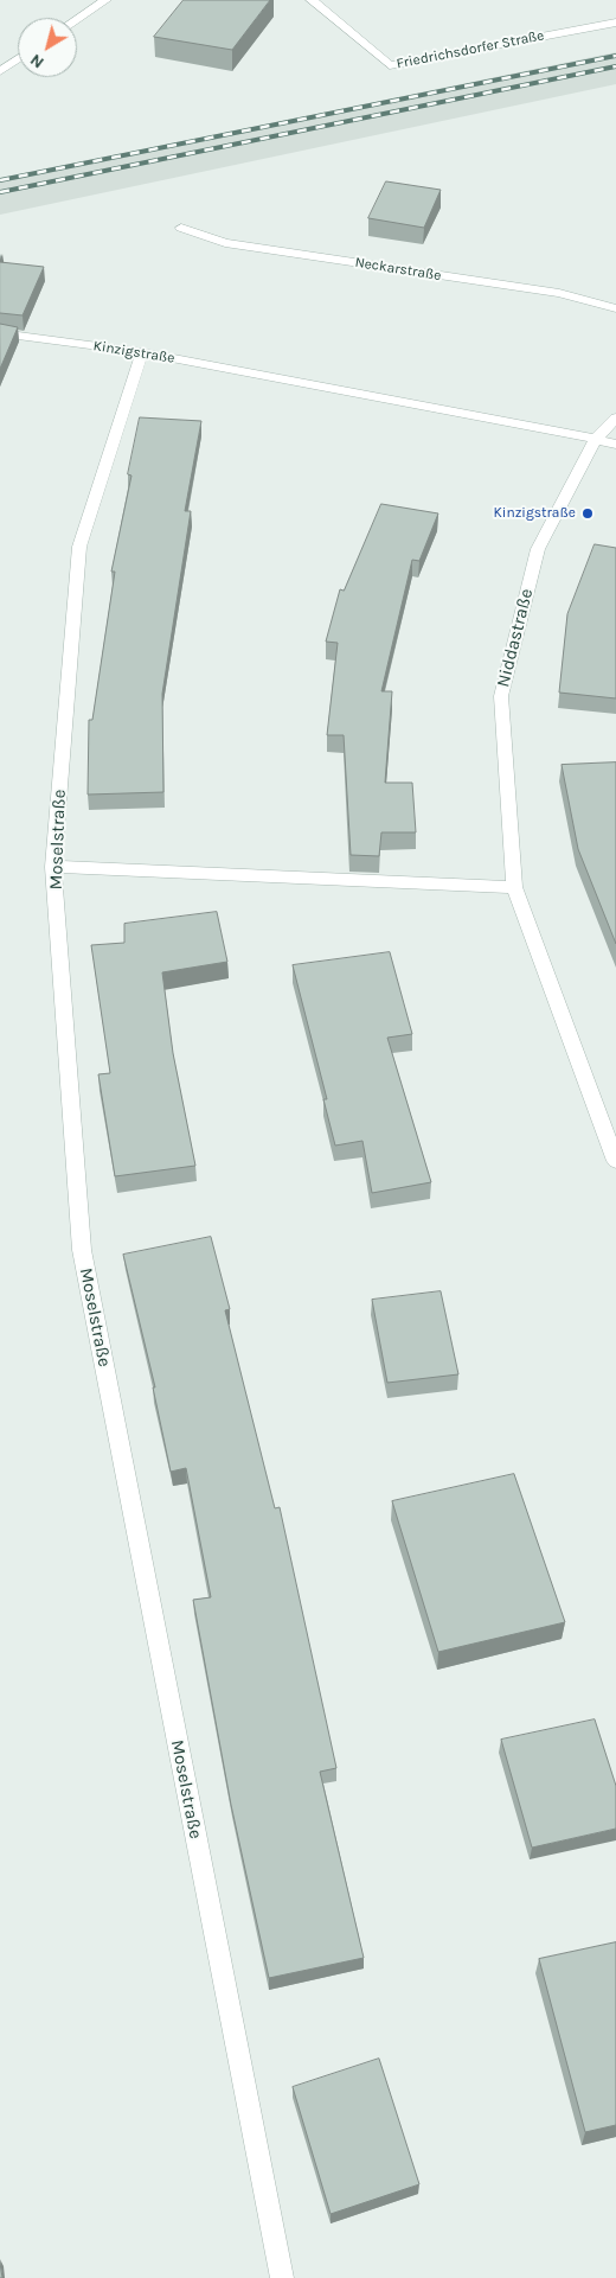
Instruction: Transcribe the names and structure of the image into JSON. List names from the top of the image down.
{
  "streets": {
    "street": [
      "Friedrichsdorfer Straße",
      "Neckarstraße",
      "Kinzigstraße",
      "Niddastraße",
      "Moselstraße"
    ]
  },
  "crossings": [
    ["Kinzigstraße", "Niddastraße"],
    ["Kinzigstraße", "Moselstraße"]
  ],
  "places": ["Kinzigstraße"],
  "north": "bottom left"
}
